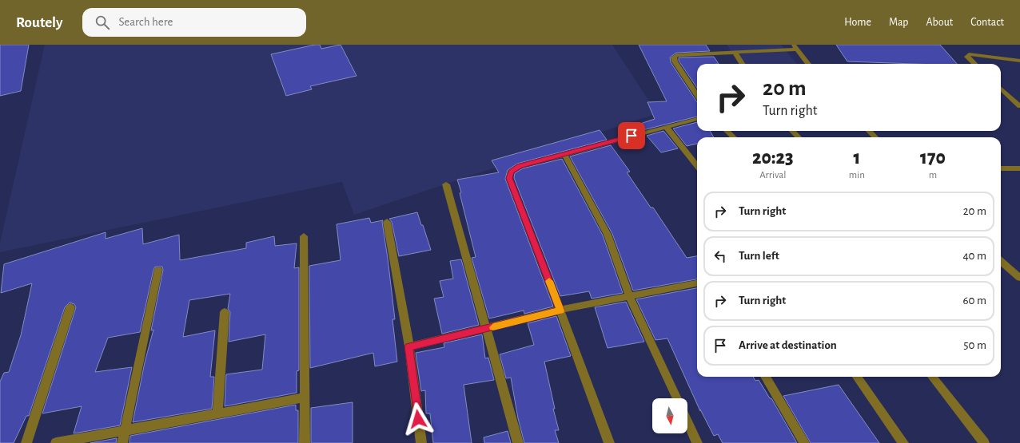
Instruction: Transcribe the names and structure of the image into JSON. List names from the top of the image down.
{
  "north": "bottom",
  "page": {
    "header": "Routely",
    "search": "Search here",
    "nav": [
      "Home",
      "Map",
      "About",
      "Contact"
    ],
    "turn": ["20 m", "Turn right"],
    "eta": [
      "20:23",
      "Arrival",
      "1",
      "min",
      "170",
      "m"
    ],
    "list": [
      {
        "name": "Turn right",
        "value": "20 m"
      },
      {
        "name": "Turn left",
        "value": "40 m"
      },
      {
        "name": "Turn right",
        "value": "60 m"
      },
      {
        "name": "Arrive at destination",
        "value": "50 m"
      }
    ]
  }
}
